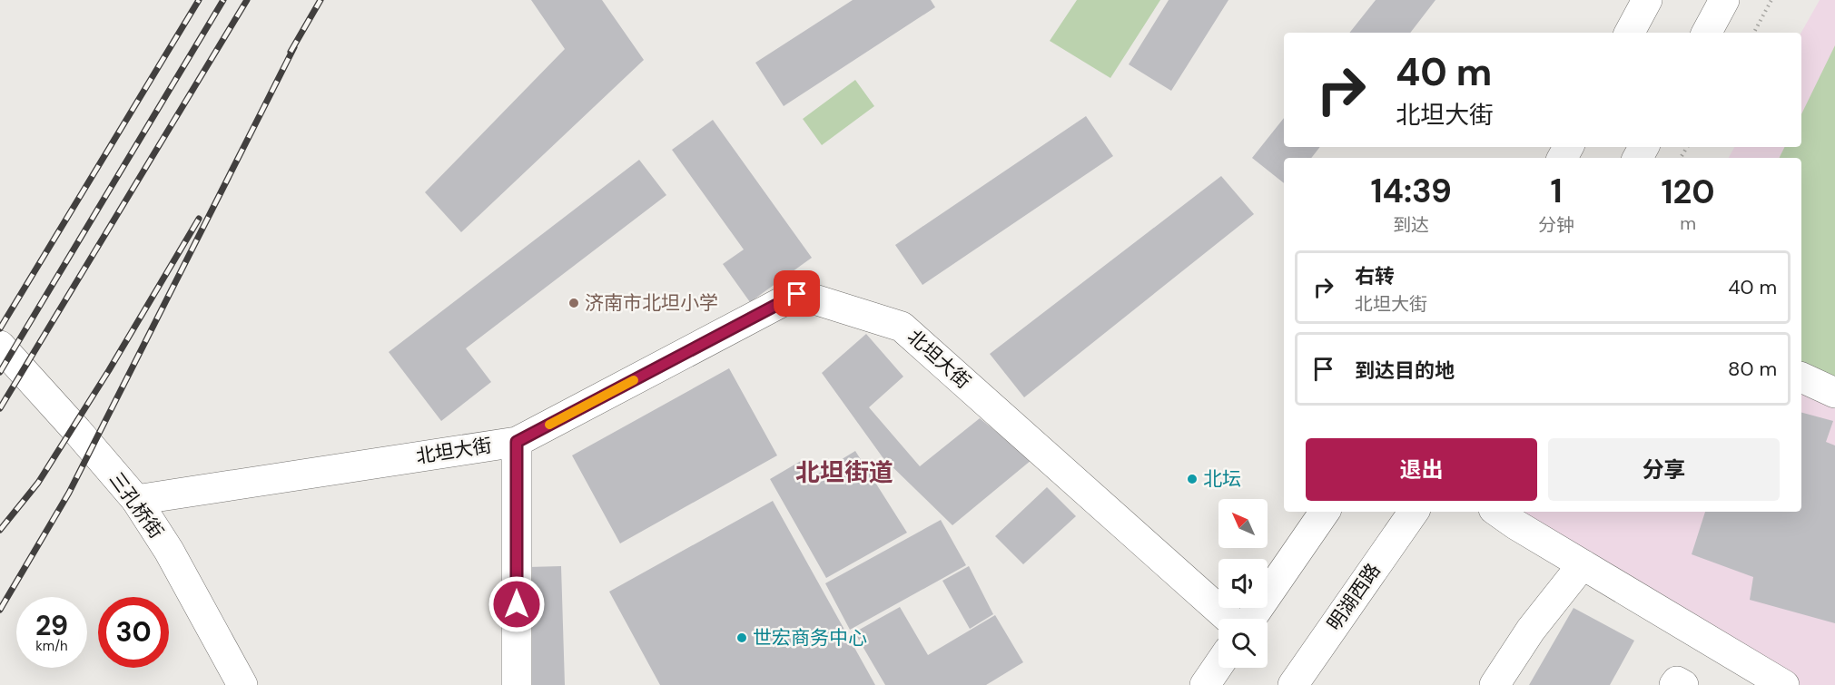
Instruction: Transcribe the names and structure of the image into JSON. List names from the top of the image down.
{
  "streets": {
    "street": ["北坦大街", "三孔桥街", "明湖西路"]
  },
  "crossings": [
    ["北坦大街", "三孔桥街"]
  ],
  "districts": ["北坦街道"],
  "places": ["济南市北坦小学", "北坛", "世宏商务中心"],
  "north": "top left",
  "page": {
    "turn": ["40 m", "北坦大街"],
    "eta": [
      "14:39",
      "到达",
      "1",
      "分钟",
      "120",
      "m"
    ],
    "list": [
      {
        "name": "右转",
        "note": "北坦大街",
        "value": "40 m"
      },
      {
        "name": "到达目的地",
        "value": "80 m"
      }
    ],
    "buttons": ["退出", "分享"],
    "speed": "29 km/h",
    "limit": "30"
  }
}
